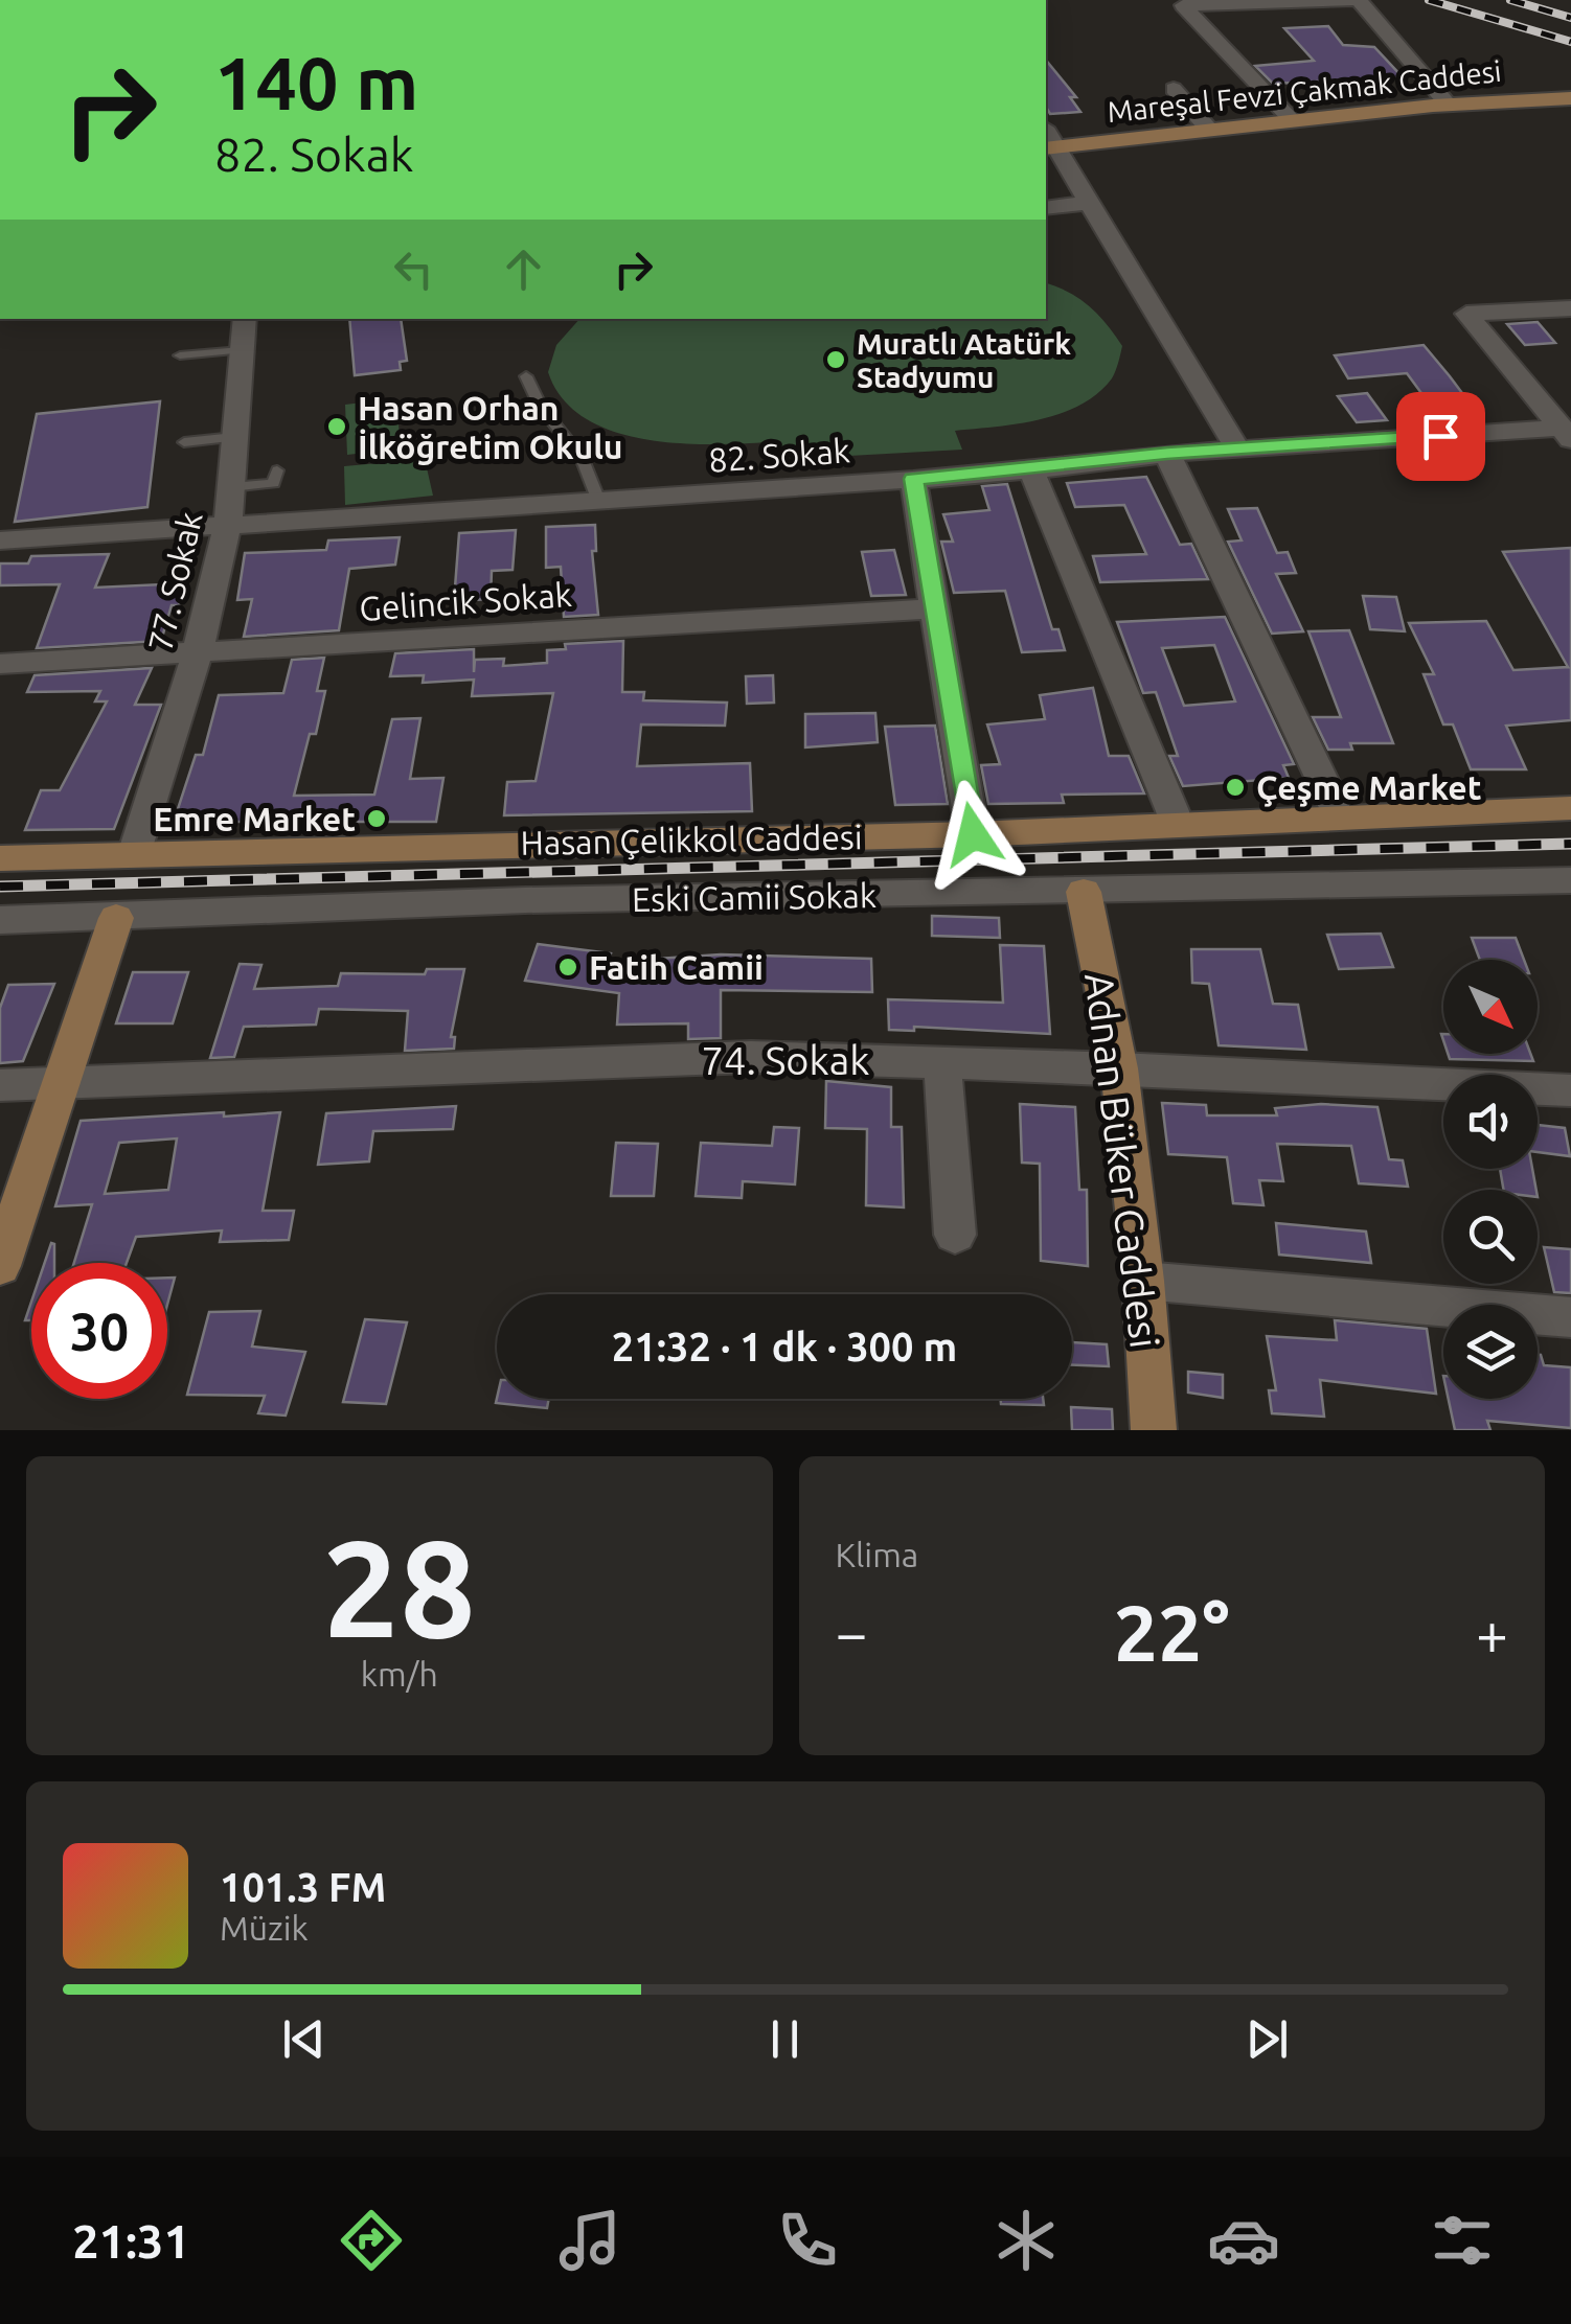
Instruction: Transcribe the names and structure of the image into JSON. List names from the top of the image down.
{
  "streets": {
    "street": [
      "Mareşal Fevzi Çakmak Caddesi",
      "82. Sokak",
      "77. Sokak",
      "Gelincik Sokak",
      "Hasan Çelikkol Caddesi",
      "Eski Camii Sokak",
      "74. Sokak",
      "Adnan Büker Caddesi"
    ]
  },
  "crossings": [
    ["82. Sokak", "77. Sokak"],
    ["77. Sokak", "Gelincik Sokak"],
    ["77. Sokak", "Hasan Çelikkol Caddesi"],
    ["Eski Camii Sokak", "Adnan Büker Caddesi"],
    ["74. Sokak", "Adnan Büker Caddesi"]
  ],
  "places": [
    "Muratlı Atatürk Stadyumu",
    "Hasan Orhan İlköğretim Okulu",
    "Çeşme Market",
    "Emre Market",
    "Fatih Camii"
  ],
  "north": "bottom right",
  "page": {
    "turn": ["140 m", "82. Sokak"],
    "limit": "30",
    "trip": "21:32 · 1 dk · 300 m",
    "tile": [
      ["28", "km/h"],
      "Klima"
    ],
    "heat": ["−", "22°", "+"],
    "song": ["101.3 FM", "Müzik"],
    "tabs": "21:31"
  }
}
